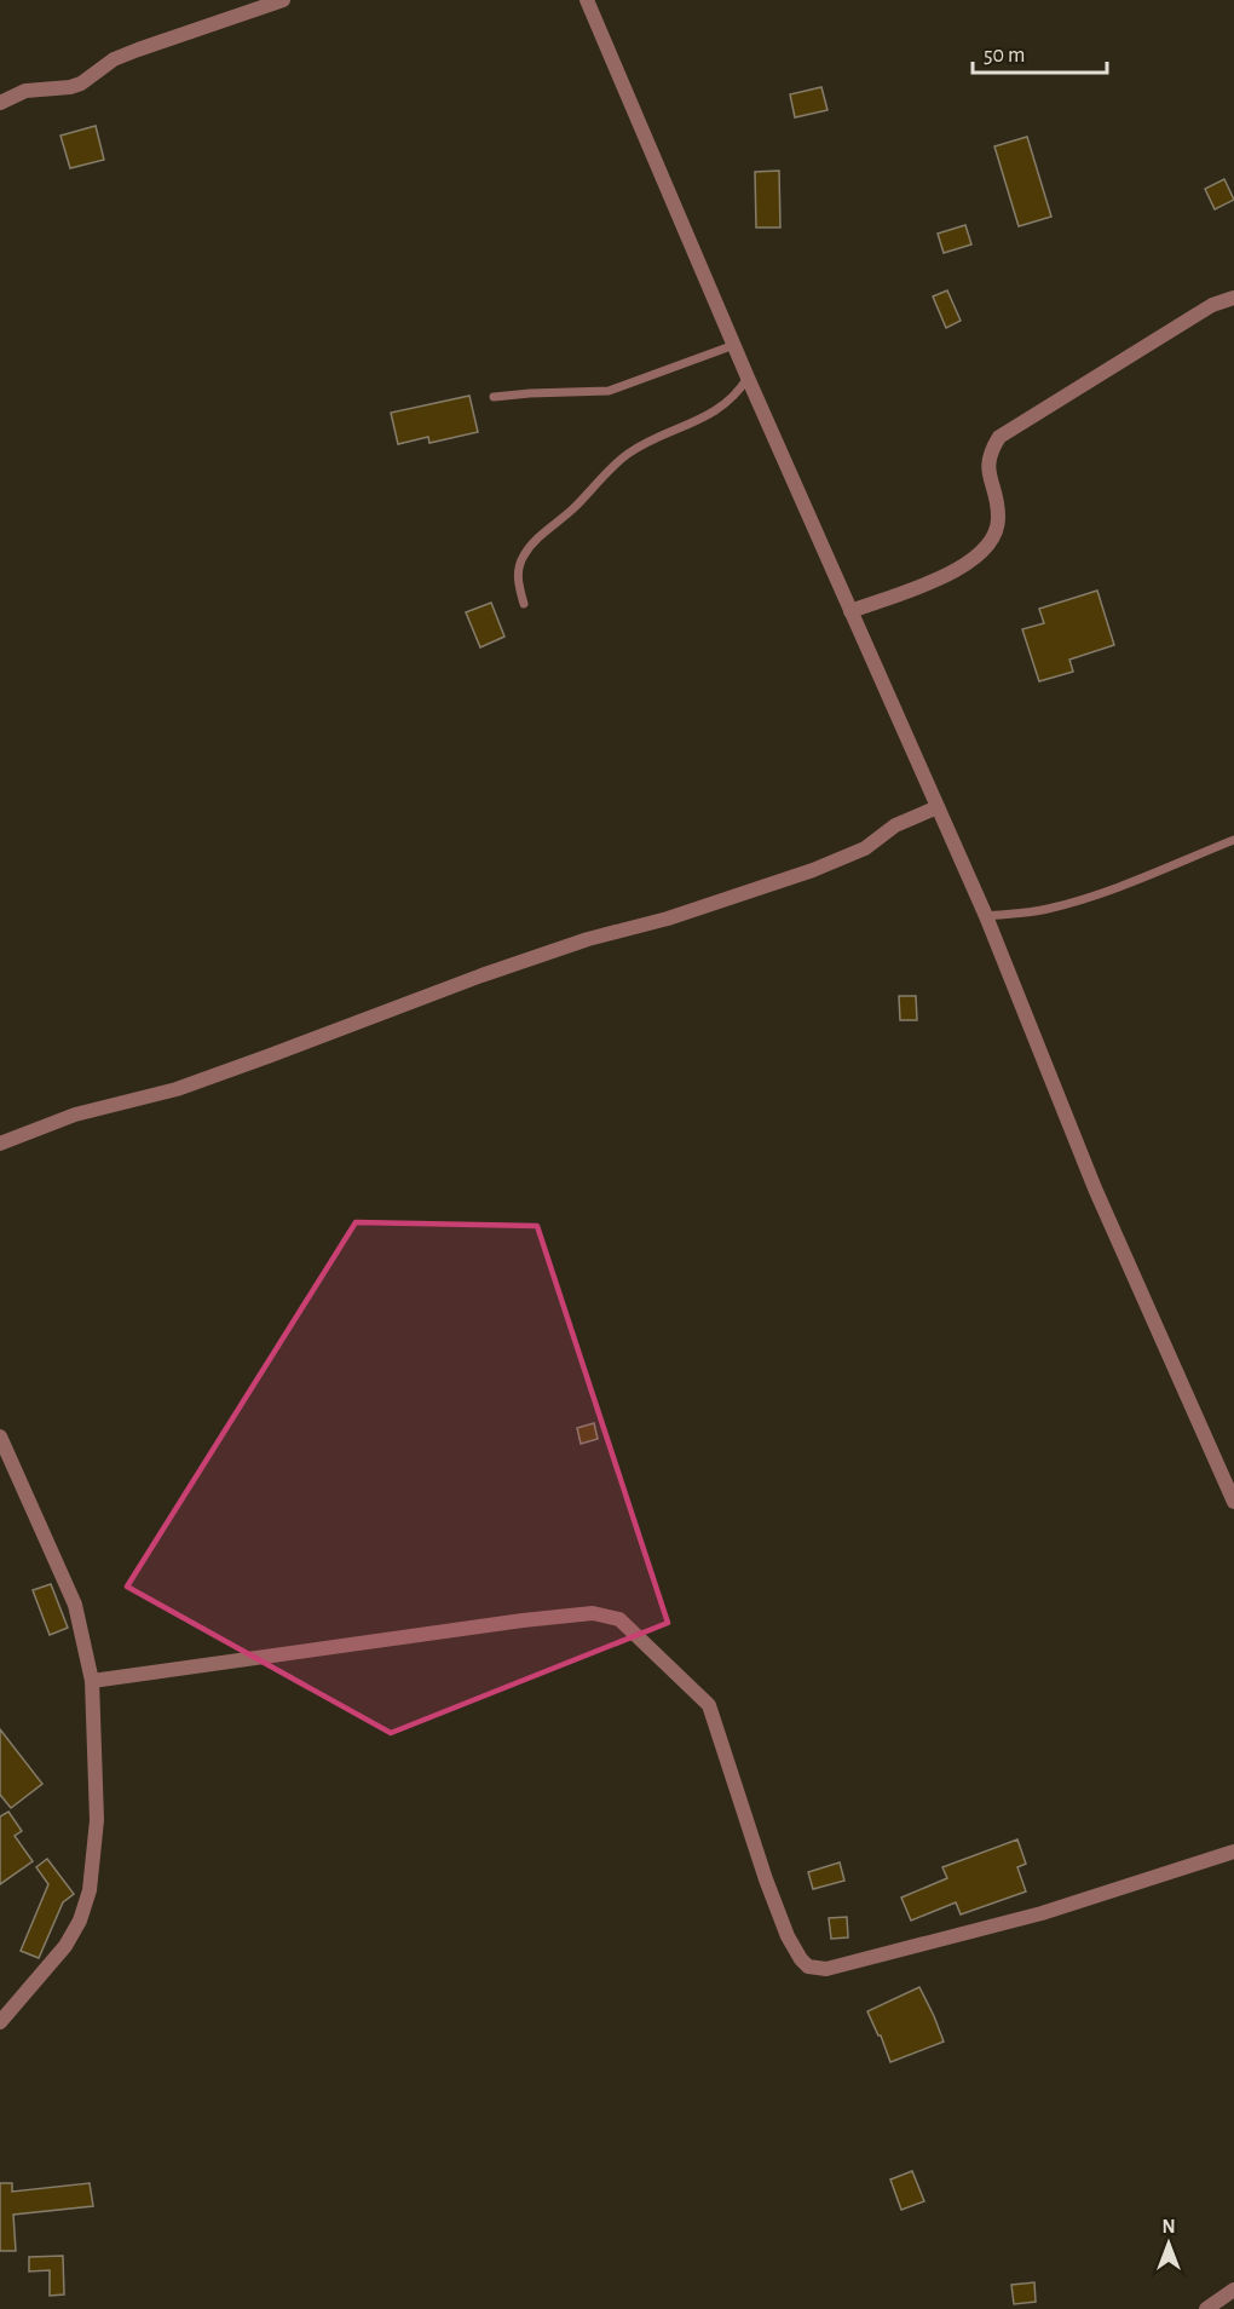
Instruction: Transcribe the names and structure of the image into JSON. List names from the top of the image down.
{
  "scale_bar": "50 m",
  "north": "top"
}
